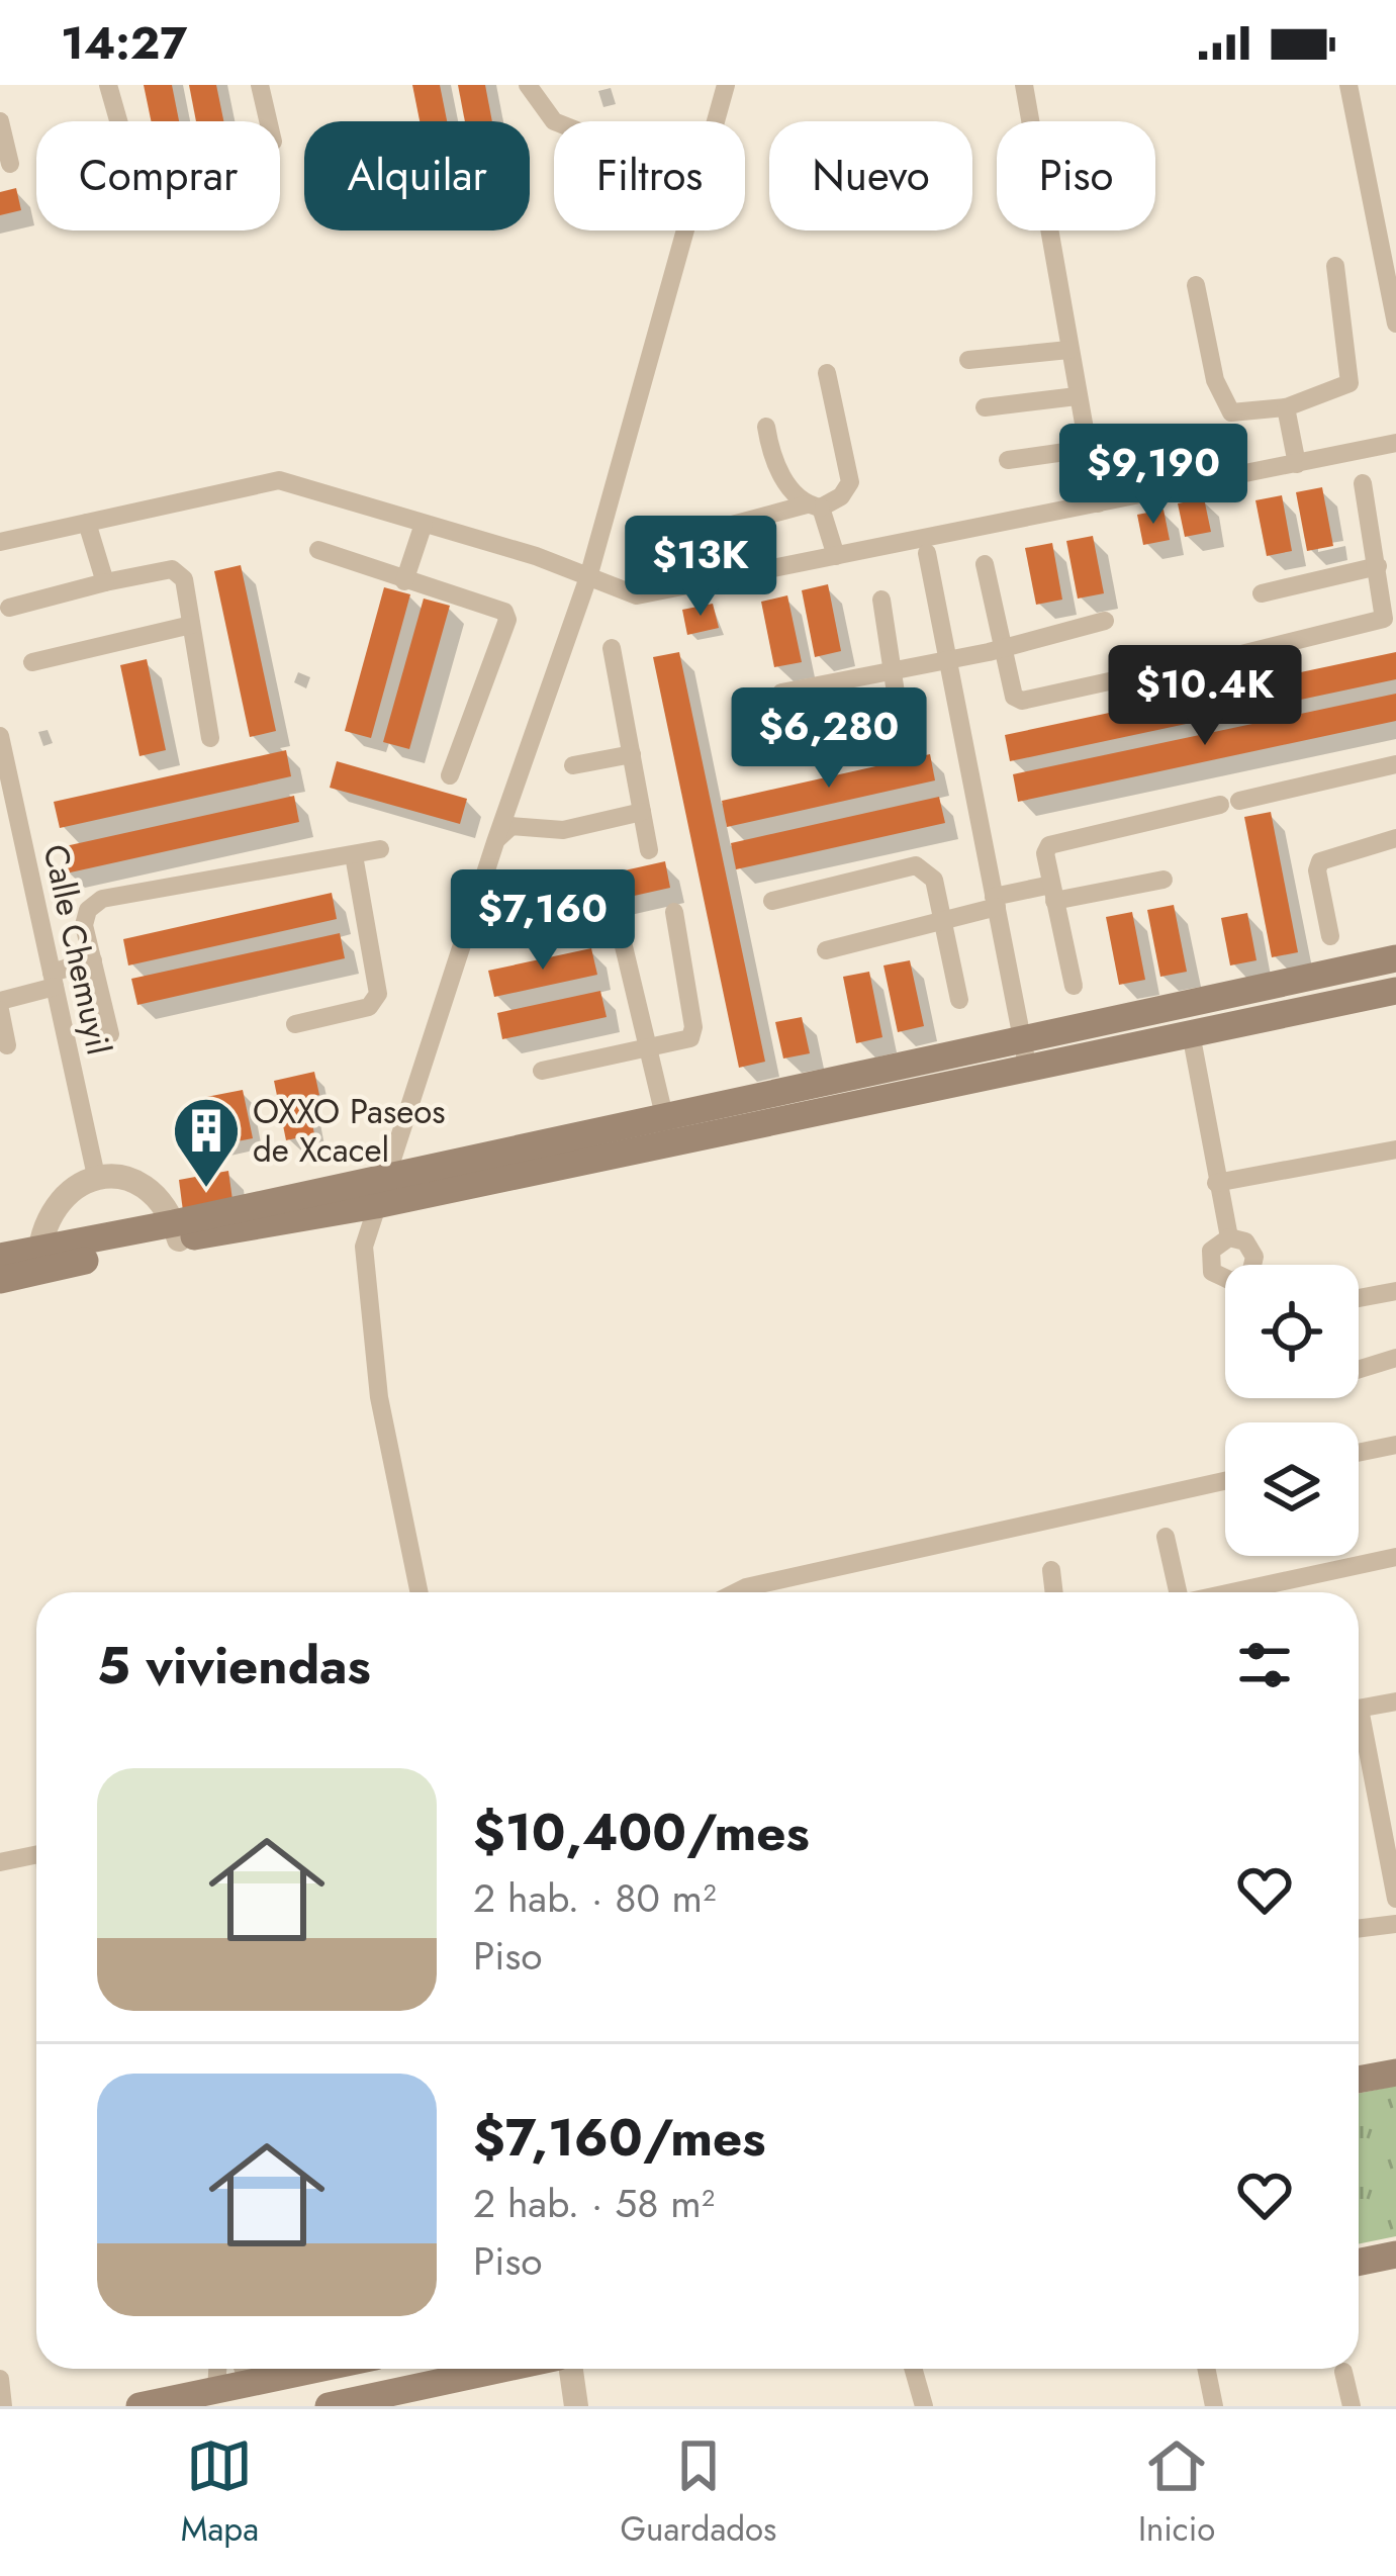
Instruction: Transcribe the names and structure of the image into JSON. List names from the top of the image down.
{
  "streets": {
    "street": ["Calle Chemuyil"]
  },
  "places": {
    "building": ["OXXO Paseos de Xcacel"]
  },
  "page": {
    "status": "14:27",
    "chip": [
      "Comprar",
      "Alquilar",
      "Filtros",
      "Nuevo",
      "Piso"
    ],
    "price": [
      "$9,190",
      "$13K",
      "$10.4K",
      "$6,280",
      "$7,160"
    ],
    "heading": "5 viviendas",
    "list": [
      {
        "name": "$10,400/mes",
        "note": "2 hab. · 80 m² · Piso"
      },
      {
        "name": "$7,160/mes",
        "note": "2 hab. · 58 m² · Piso"
      }
    ],
    "tabs": ["Mapa", "Guardados", "Inicio"]
  }
}
